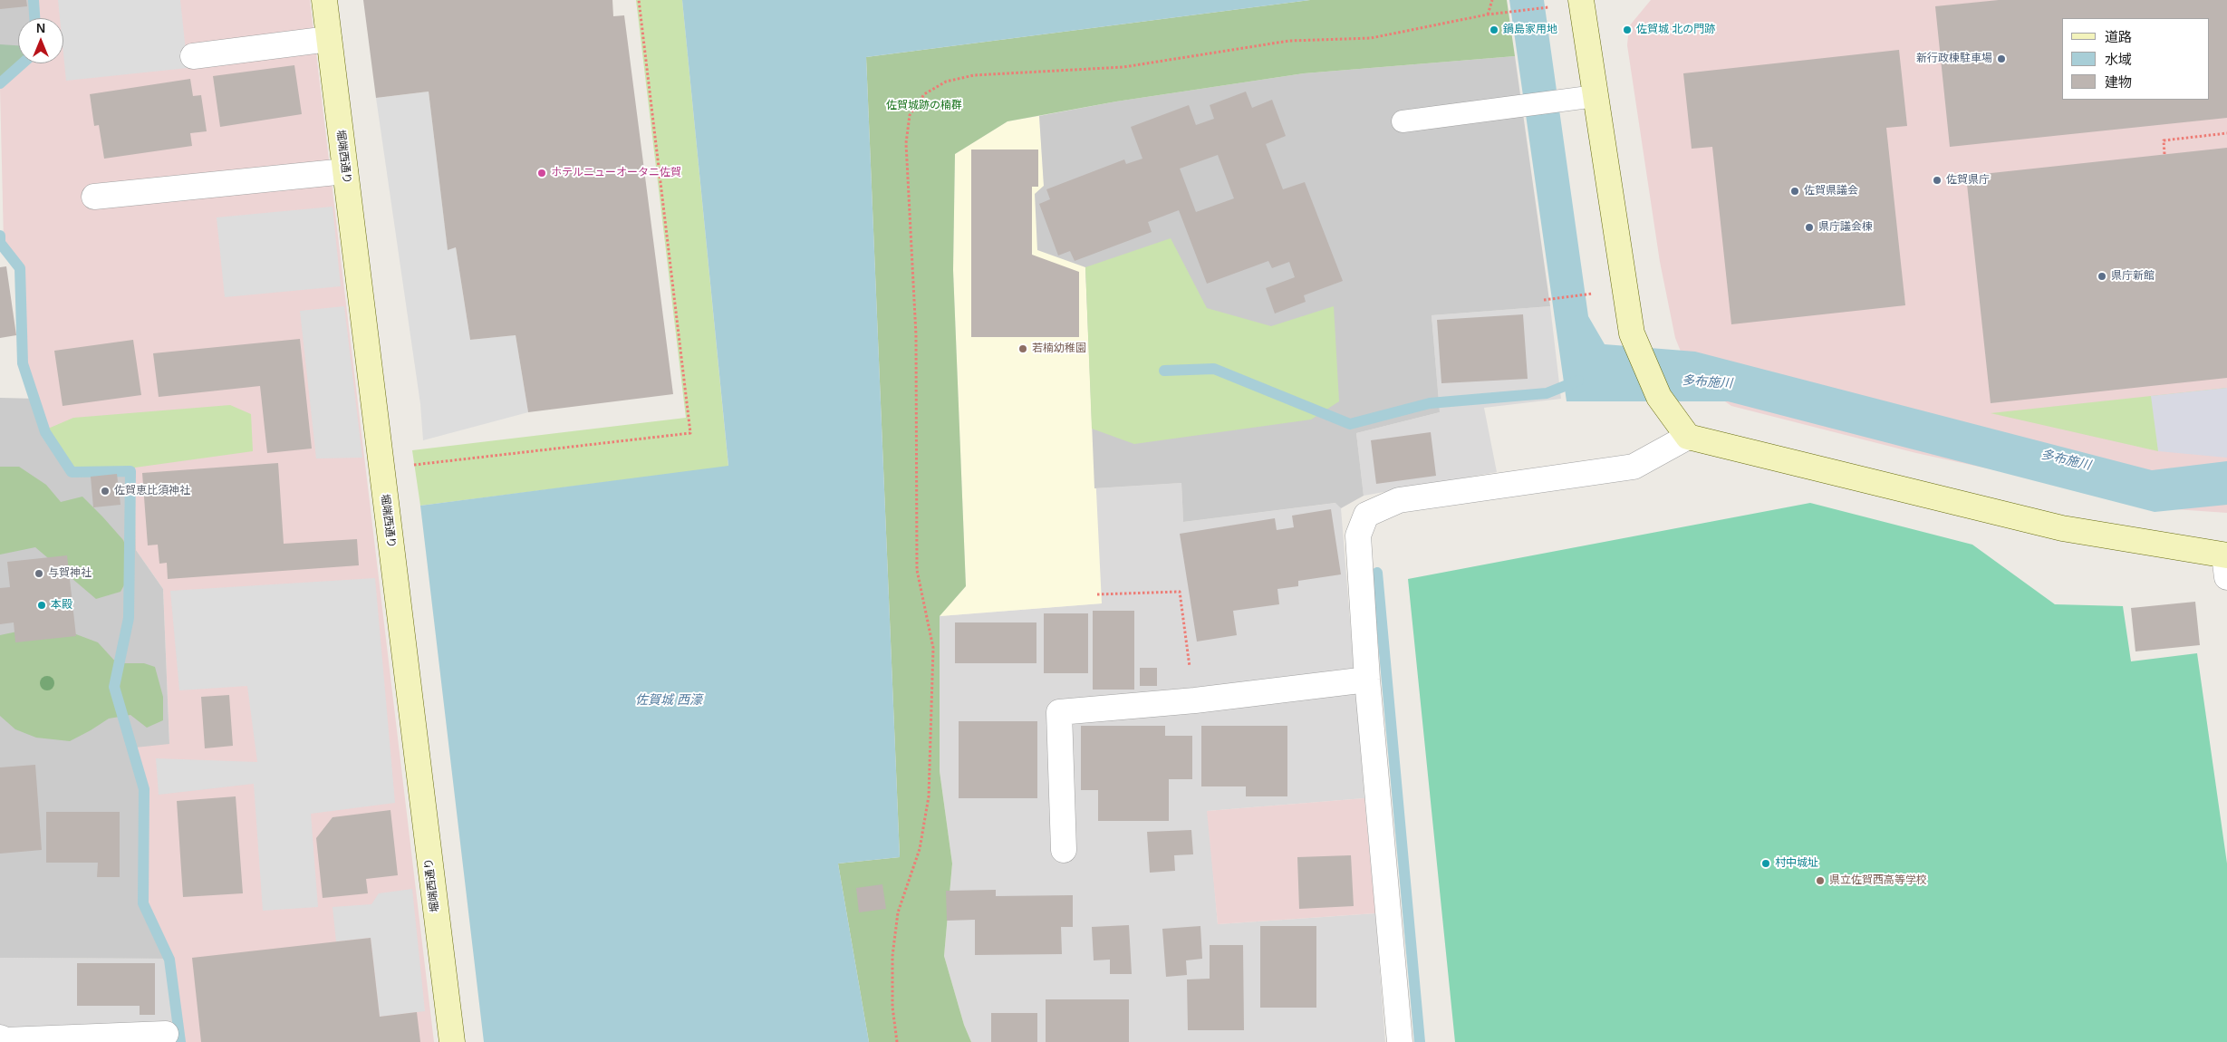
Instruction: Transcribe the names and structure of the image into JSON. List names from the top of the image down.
{
  "streets": {
    "street": ["堀端西通り"]
  },
  "water": ["多布施川", "佐賀城 西濠"],
  "parks": ["佐賀城跡の楠群"],
  "places": [
    "鍋島家用地",
    "佐賀城 北の門跡",
    "新行政棟駐車場",
    "ホテルニューオータニ佐賀",
    "佐賀県庁",
    "佐賀県議会",
    "県庁議会棟",
    "県庁新館",
    "若楠幼稚園",
    "佐賀恵比須神社",
    "与賀神社",
    "本殿",
    "村中城址",
    "県立佐賀西高等学校"
  ],
  "legend": ["道路", "水域", "建物"],
  "north": "top"
}
